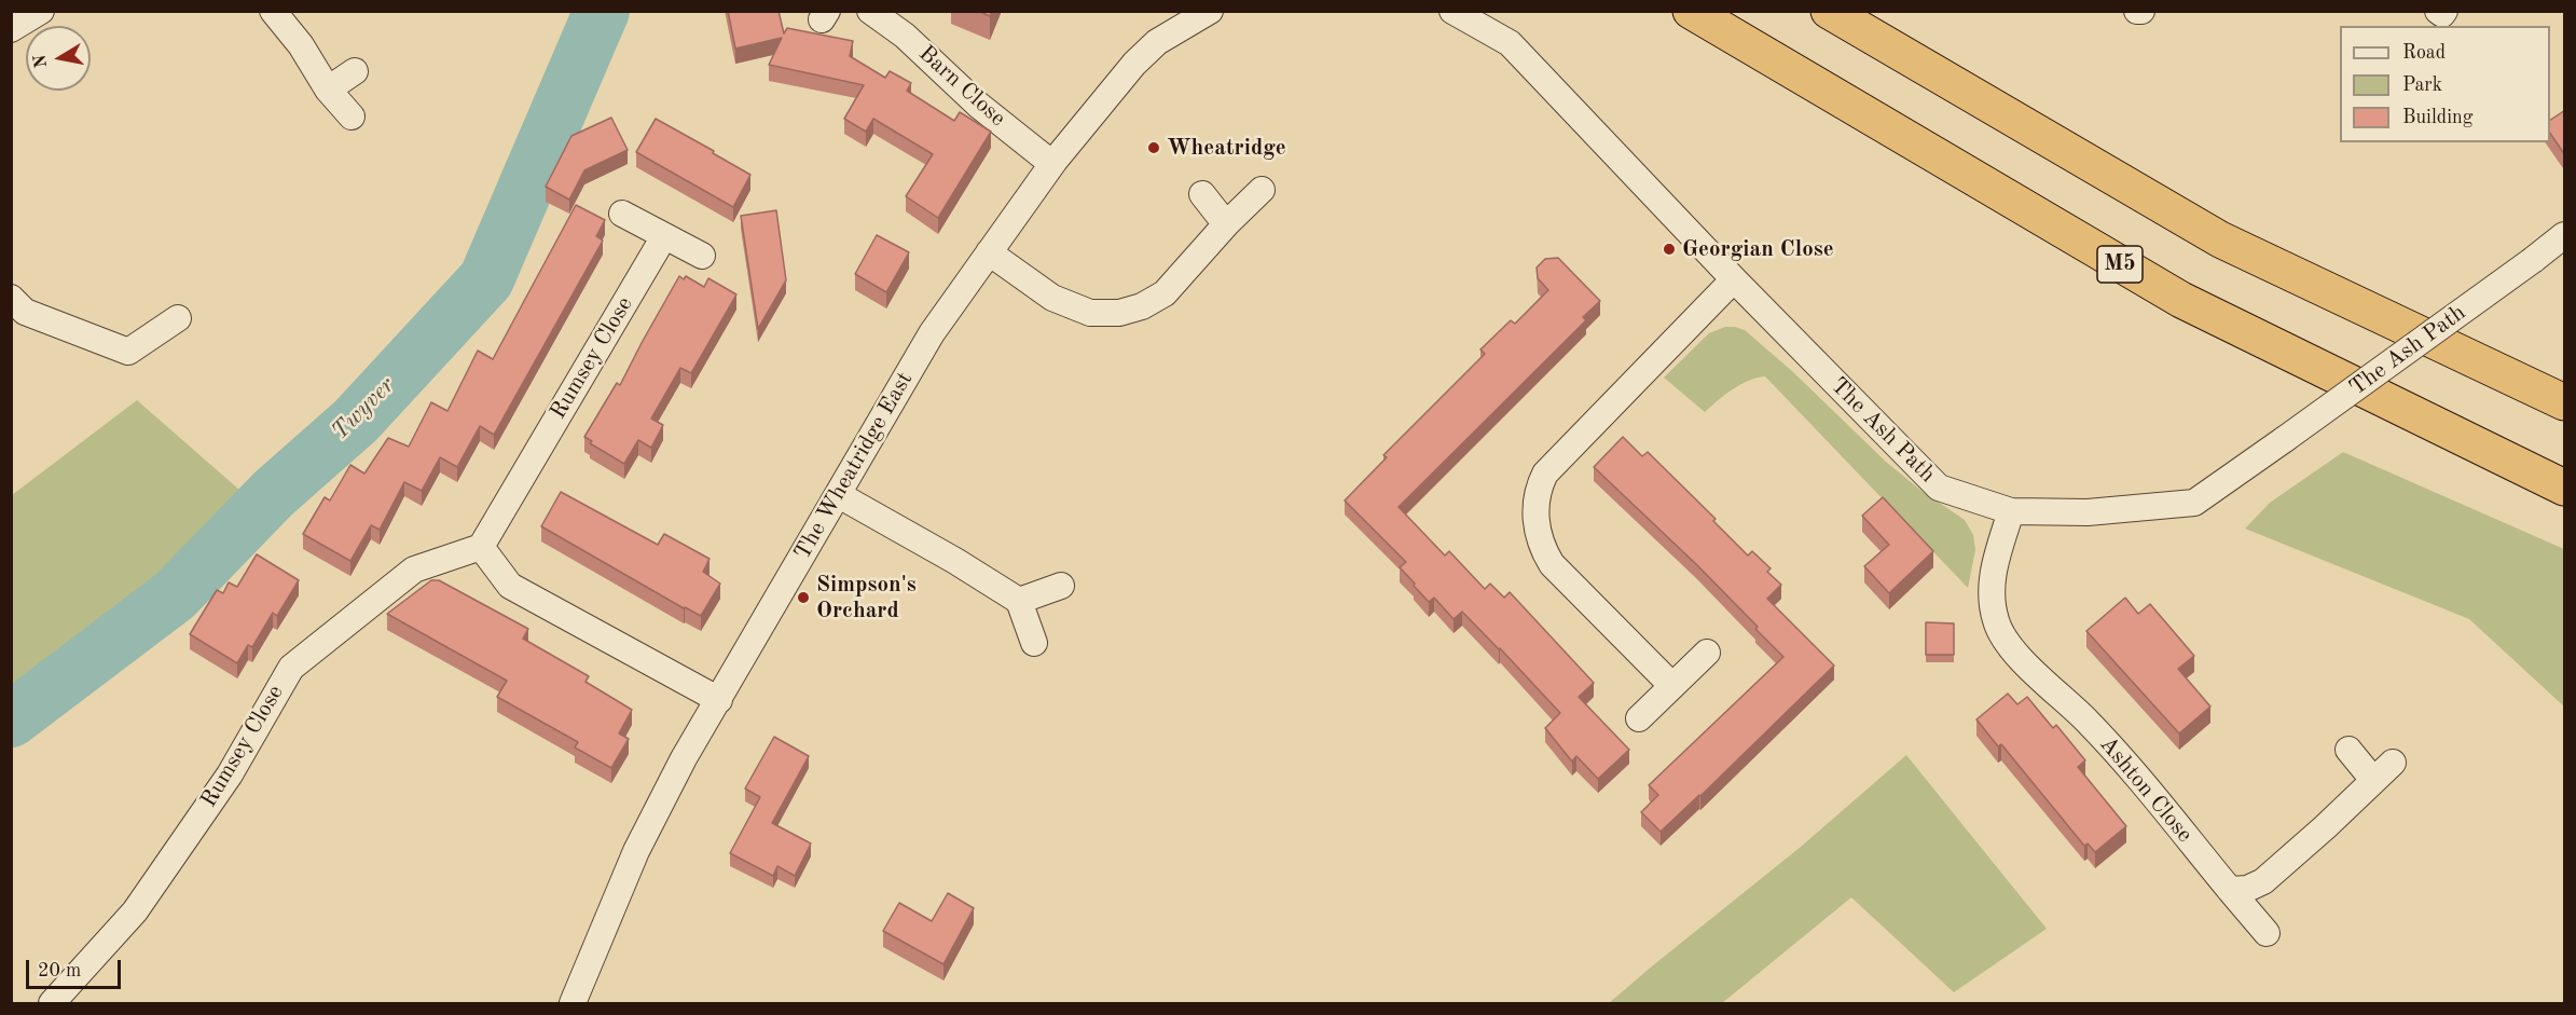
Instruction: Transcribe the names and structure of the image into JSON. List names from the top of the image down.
{
  "streets": {
    "highway": ["M5"],
    "street": [
      "Barn Close",
      "The Ash Path",
      "Rumsey Close",
      "The Wheatridge East",
      "Ashton Close"
    ]
  },
  "crossings": [
    ["Barn Close", "The Wheatridge East"],
    ["The Ash Path", "Ashton Close"]
  ],
  "water": ["Twyver"],
  "places": ["Wheatridge", "Georgian Close", "Simpson's Orchard"],
  "legend": ["Road", "Park", "Building"],
  "scale_bar": "20 m",
  "north": "left"
}
